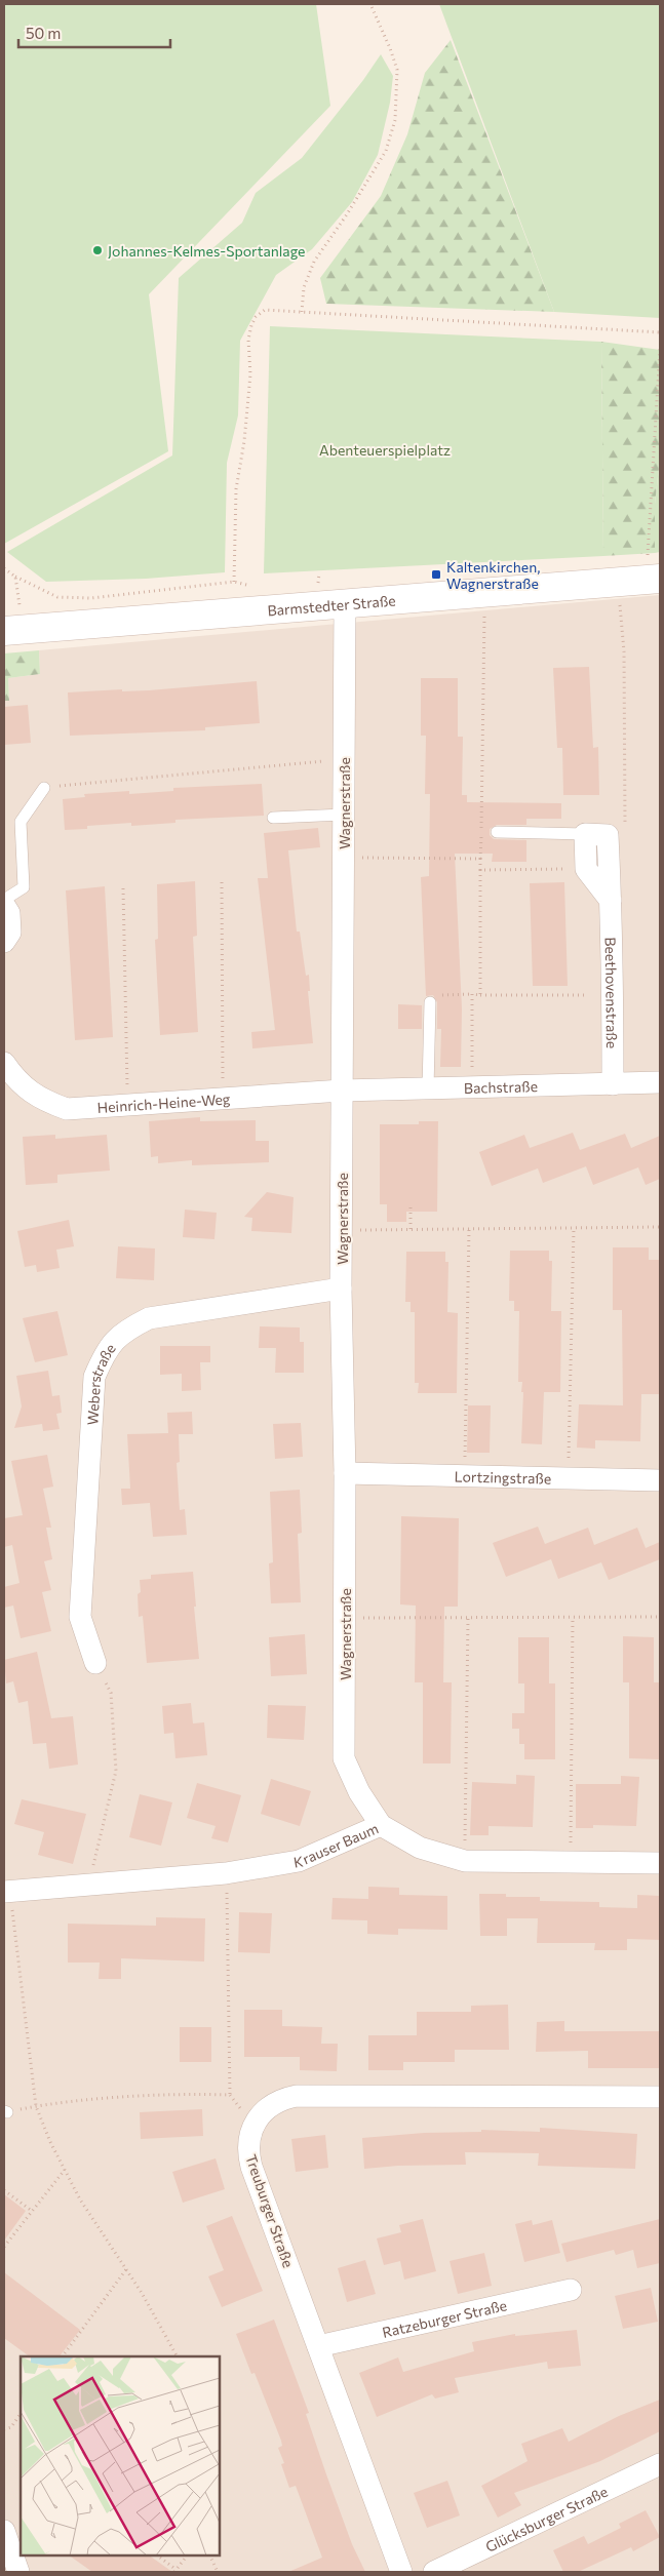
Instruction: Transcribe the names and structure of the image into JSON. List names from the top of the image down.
{
  "streets": {
    "main road": ["Barmstedter Straße"],
    "street": [
      "Wagnerstraße",
      "Beethovenstraße",
      "Bachstraße",
      "Heinrich-Heine-Weg",
      "Weberstraße",
      "Lortzingstraße",
      "Krauser Baum",
      "Treuburger Straße",
      "Ratzeburger Straße",
      "Glücksburger Straße"
    ]
  },
  "crossings": [
    ["Barmstedter Straße", "Wagnerstraße"],
    ["Wagnerstraße", "Bachstraße"],
    ["Wagnerstraße", "Heinrich-Heine-Weg"],
    ["Wagnerstraße", "Weberstraße"],
    ["Wagnerstraße", "Lortzingstraße"],
    ["Wagnerstraße", "Krauser Baum"],
    ["Beethovenstraße", "Bachstraße"],
    ["Bachstraße", "Heinrich-Heine-Weg"],
    ["Treuburger Straße", "Ratzeburger Straße"]
  ],
  "parks": ["Abenteuerspielplatz"],
  "places": {
    "other": ["Johannes-Kelmes-Sportanlage"],
    "transit": ["Kaltenkirchen, Wagnerstraße"]
  },
  "scale_bar": "50 m"
}
